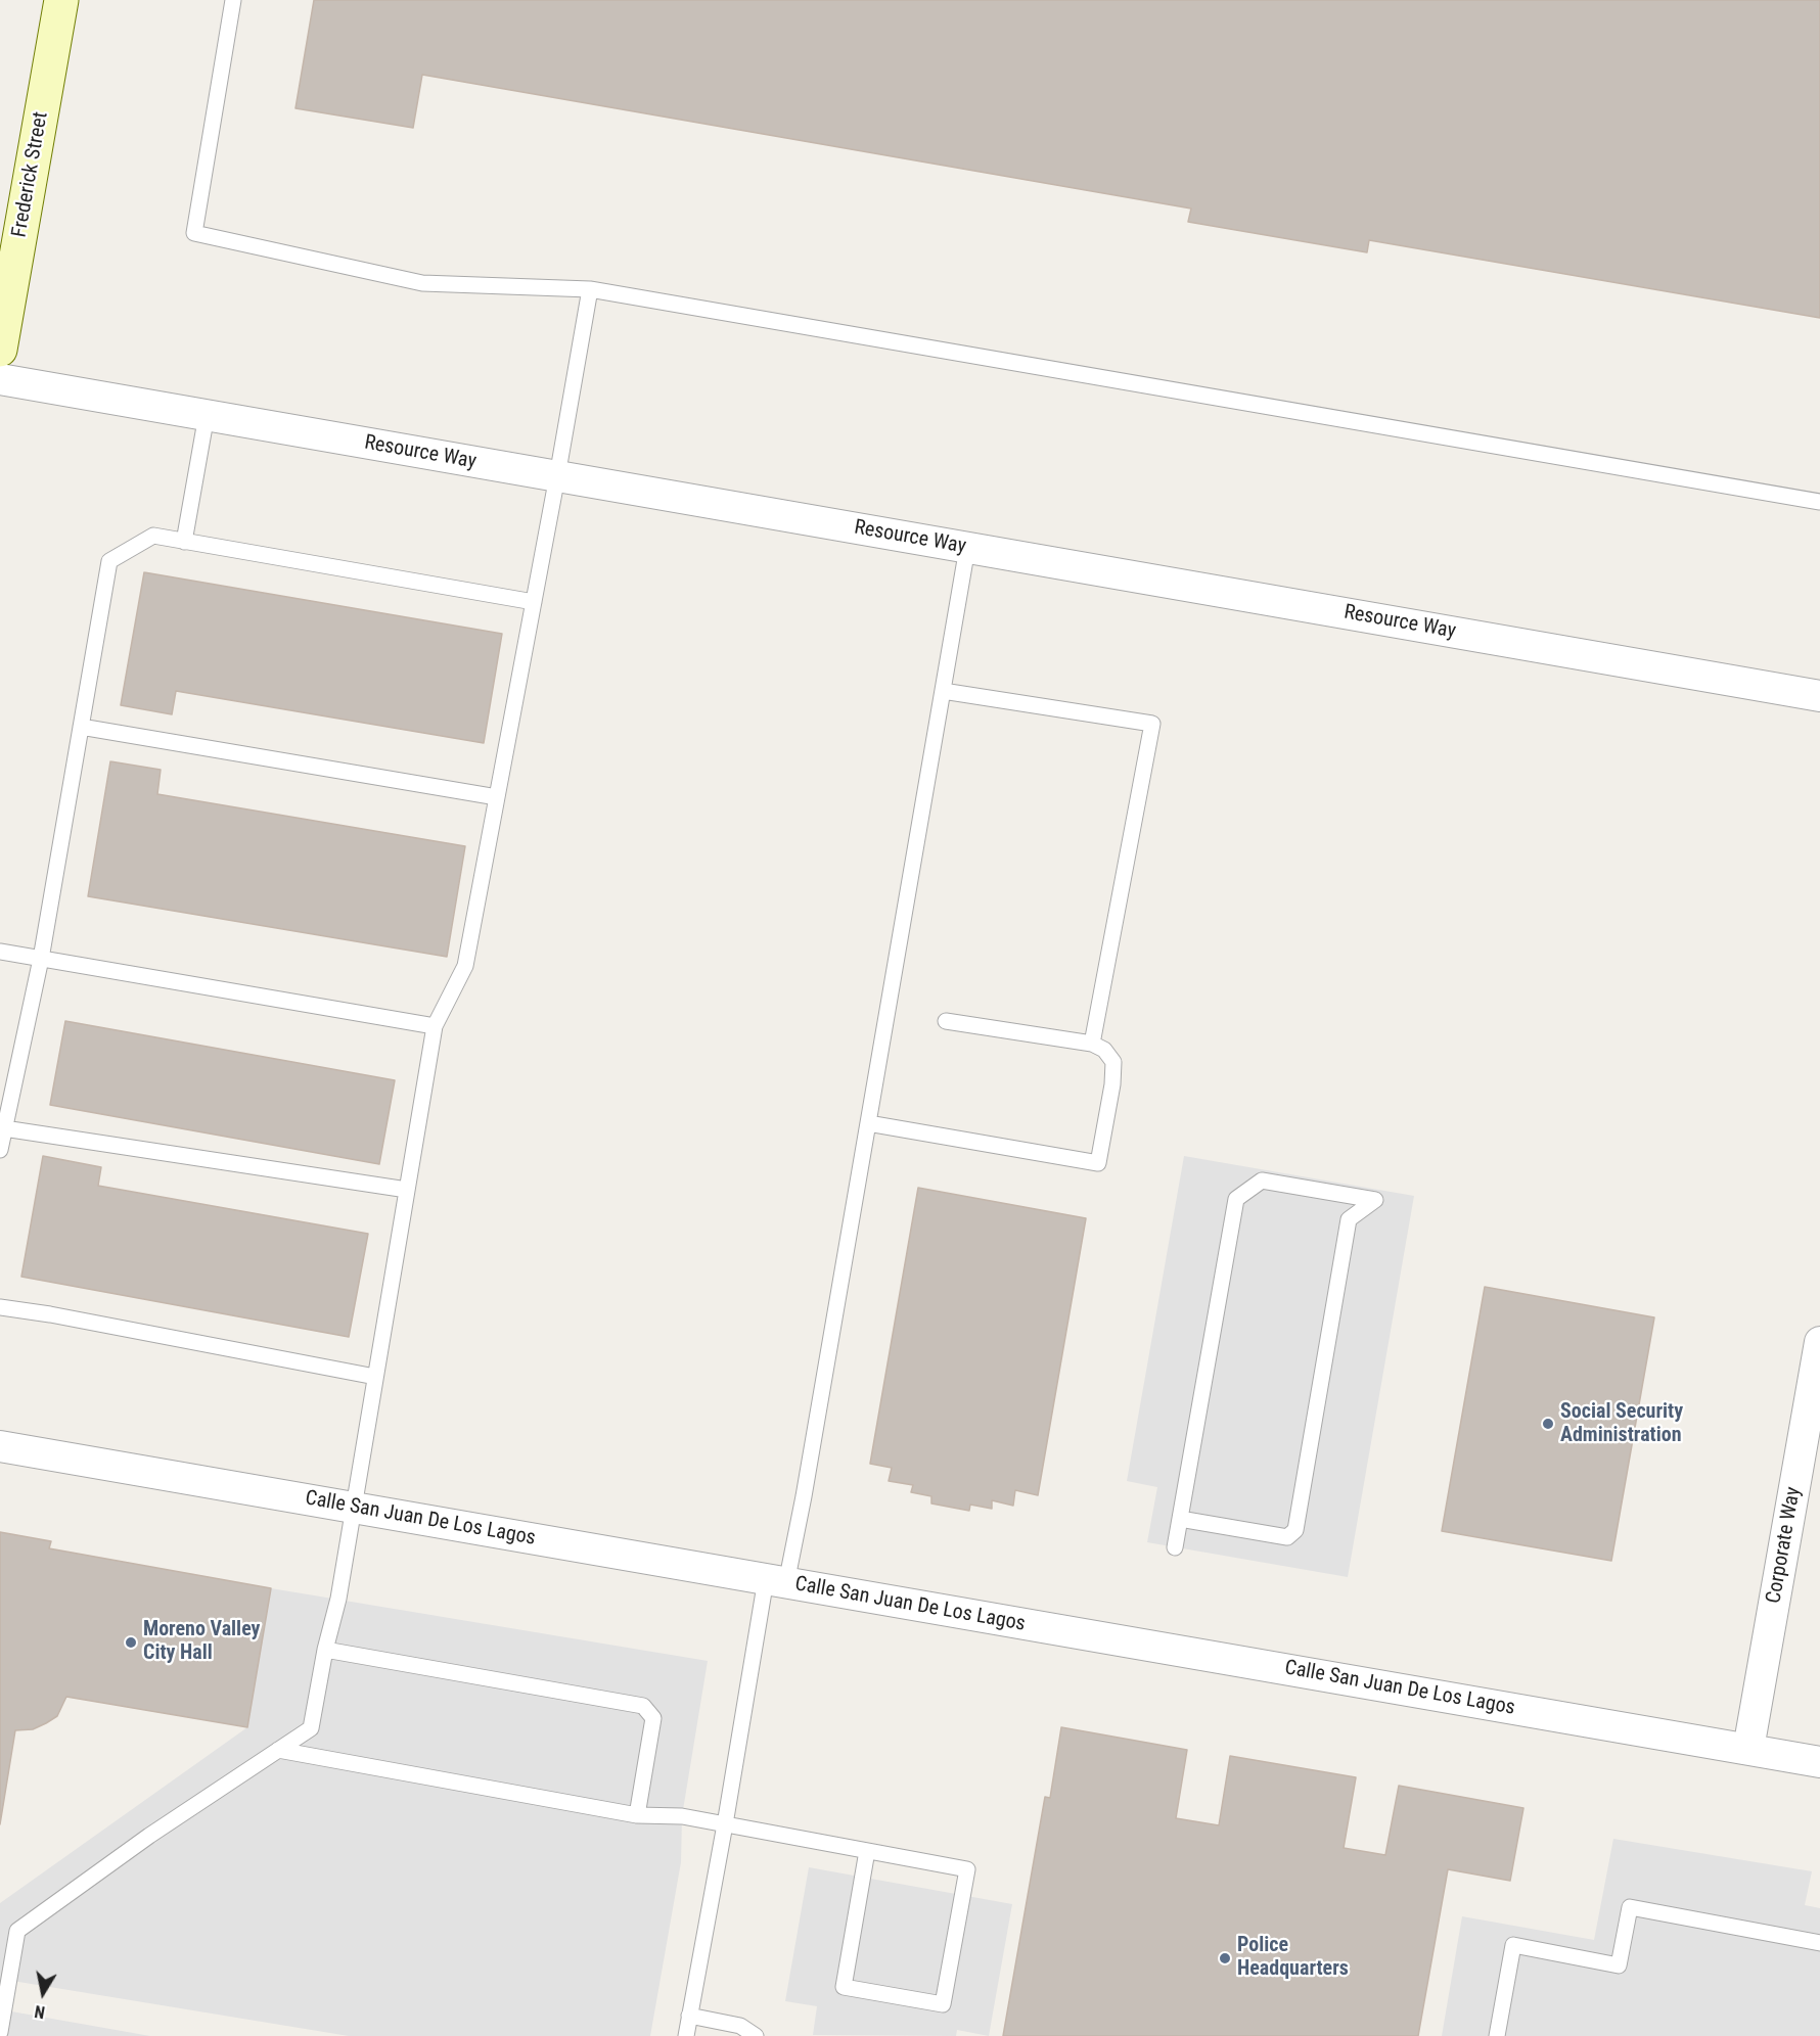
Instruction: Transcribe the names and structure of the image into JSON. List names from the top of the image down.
{
  "streets": {
    "main road": ["Frederick Street"],
    "street": ["Resource Way", "Calle San Juan De Los Lagos", "Corporate Way"]
  },
  "crossings": [
    ["Calle San Juan De Los Lagos", "Corporate Way"]
  ],
  "places": ["Social Security Administration", "Moreno Valley City Hall", "Police Headquarters"],
  "north": "bottom"
}
